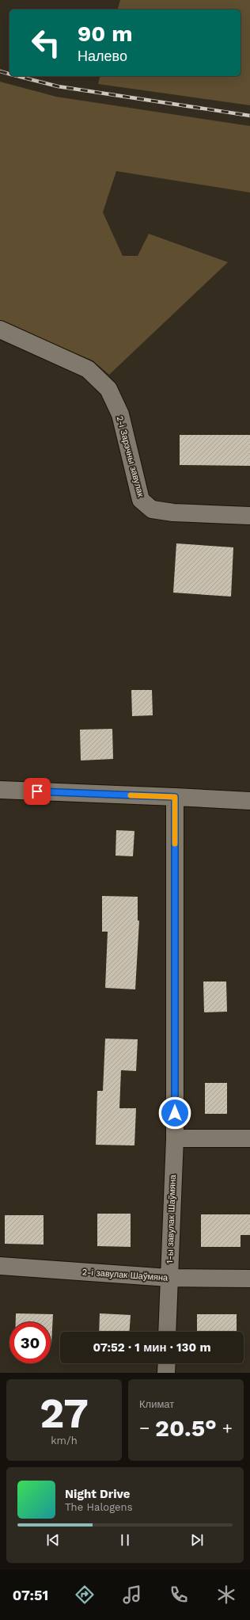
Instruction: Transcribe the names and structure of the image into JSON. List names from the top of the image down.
{
  "streets": {
    "street": ["2-і Зарэчны завулак", "1-ы завулак Шаўмяна", "2-і завулак Шаўмяна"]
  },
  "crossings": [
    ["1-ы завулак Шаўмяна", "2-і завулак Шаўмяна"]
  ],
  "page": {
    "turn": ["90 m", "Налево"],
    "limit": "30",
    "trip": "07:52 · 1 мин · 130 m",
    "tile": [
      ["27", "km/h"],
      "Климат"
    ],
    "heat": ["−", "20.5°", "+"],
    "song": ["Night Drive", "The Halogens"],
    "tabs": "07:51"
  }
}
